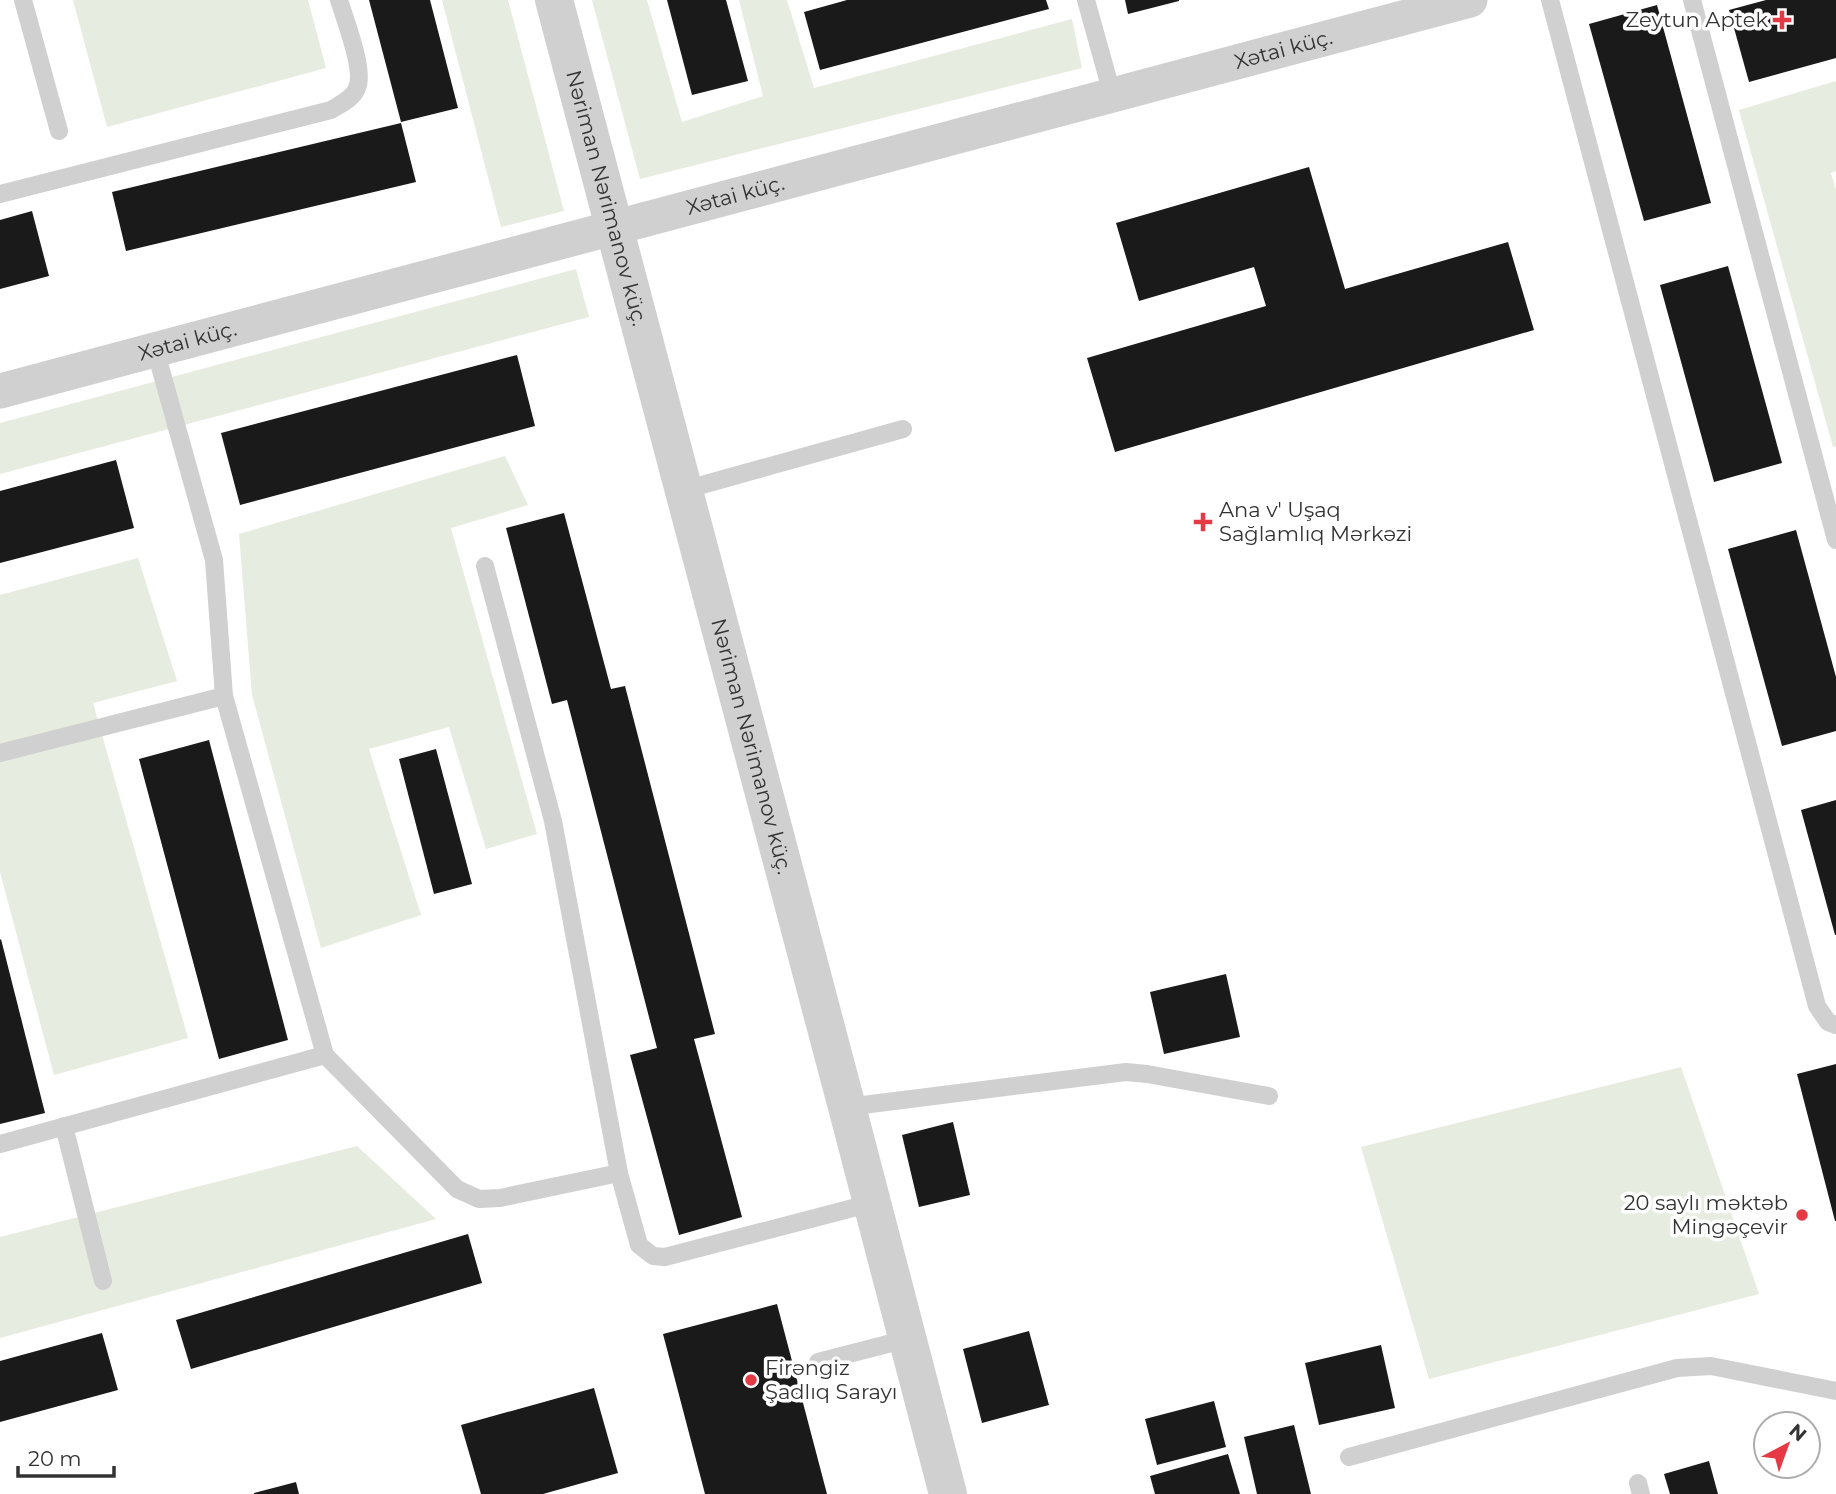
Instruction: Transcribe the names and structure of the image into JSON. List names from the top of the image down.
{
  "streets": {
    "street": ["Xətai küç.", "Nəriman Nərimanov küç."]
  },
  "crossings": [
    ["Xətai küç.", "Nəriman Nərimanov küç."]
  ],
  "places": {
    "health": ["Zeytun Aptek", "Ana v' Uşaq Sağlamlıq Mərkəzi"],
    "other": ["20 saylı məktəb Mingəçevir", "Firəngiz Şadlıq Sarayı"]
  },
  "scale_bar": "20 m",
  "north": "top right"
}
